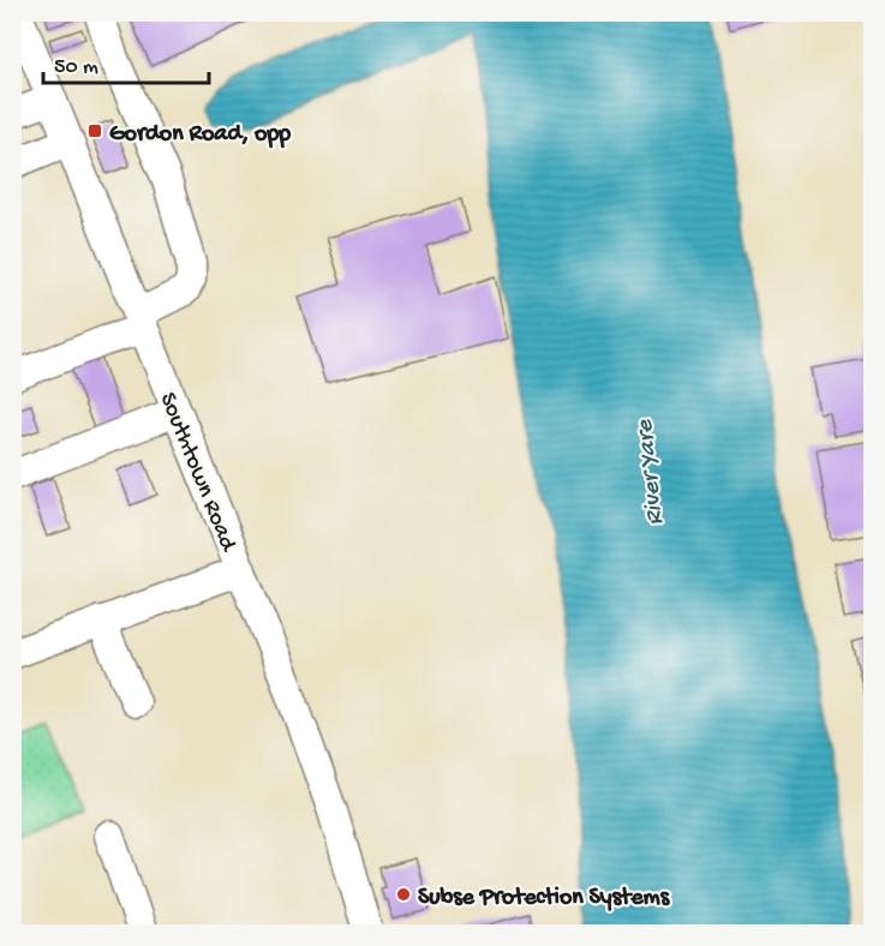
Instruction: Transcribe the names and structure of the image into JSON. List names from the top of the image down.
{
  "streets": {
    "street": ["Southtown Road"]
  },
  "water": ["River Yare"],
  "places": {
    "transit": ["Gordon Road, opp"],
    "other": ["Subse Protection Systems"]
  },
  "scale_bar": "50 m"
}
